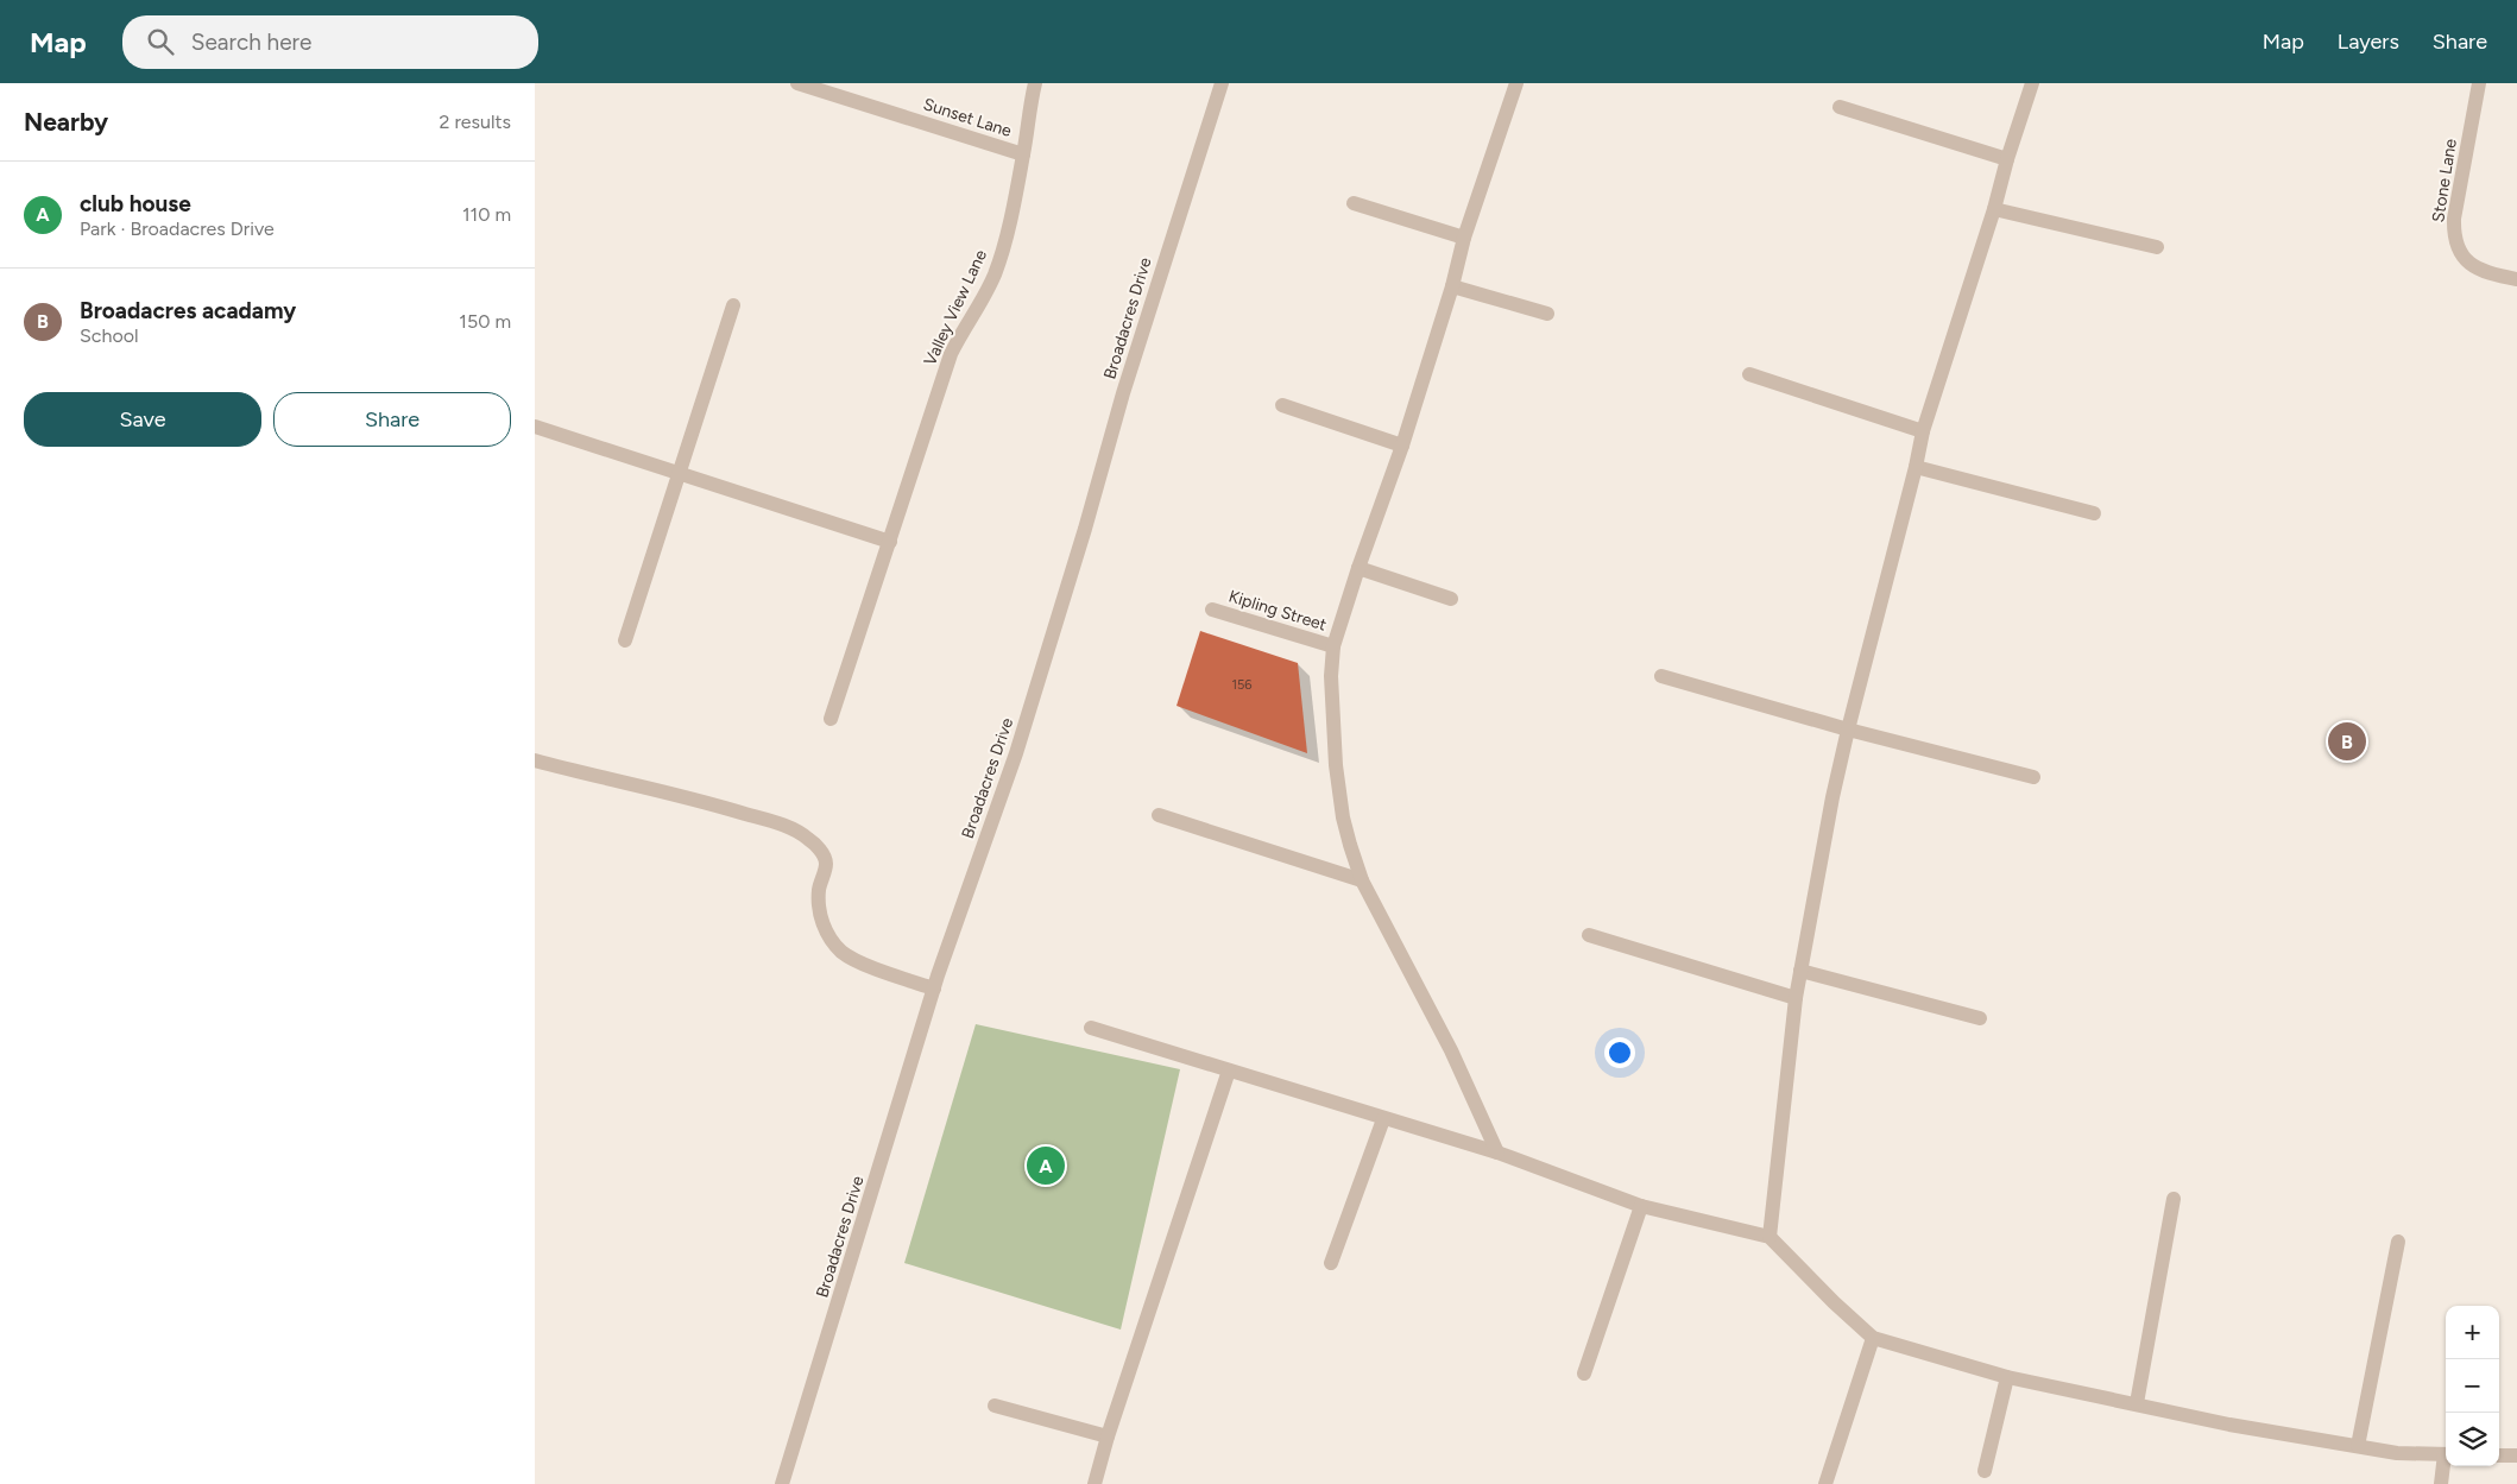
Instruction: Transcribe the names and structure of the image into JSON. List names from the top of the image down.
{
  "streets": {
    "street": [
      "Sunset Lane",
      "Stone Lane",
      "Valley View Lane",
      "Broadacres Drive",
      "Kipling Street"
    ]
  },
  "crossings": [
    ["Sunset Lane", "Valley View Lane"]
  ],
  "house_numbers": ["156"],
  "page": {
    "header": "Map",
    "search": "Search here",
    "nav": ["Map", "Layers", "Share"],
    "heading": ["Nearby", "2 results"],
    "list": [
      {
        "mark": "A",
        "name": "club house",
        "note": "Park · Broadacres Drive",
        "value": "110 m"
      },
      {
        "mark": "B",
        "name": "Broadacres acadamy",
        "note": "School",
        "value": "150 m"
      }
    ],
    "buttons": ["Save", "Share"],
    "pins": ["B", "A"],
    "map_buttons": ["+", "−"]
  }
}
